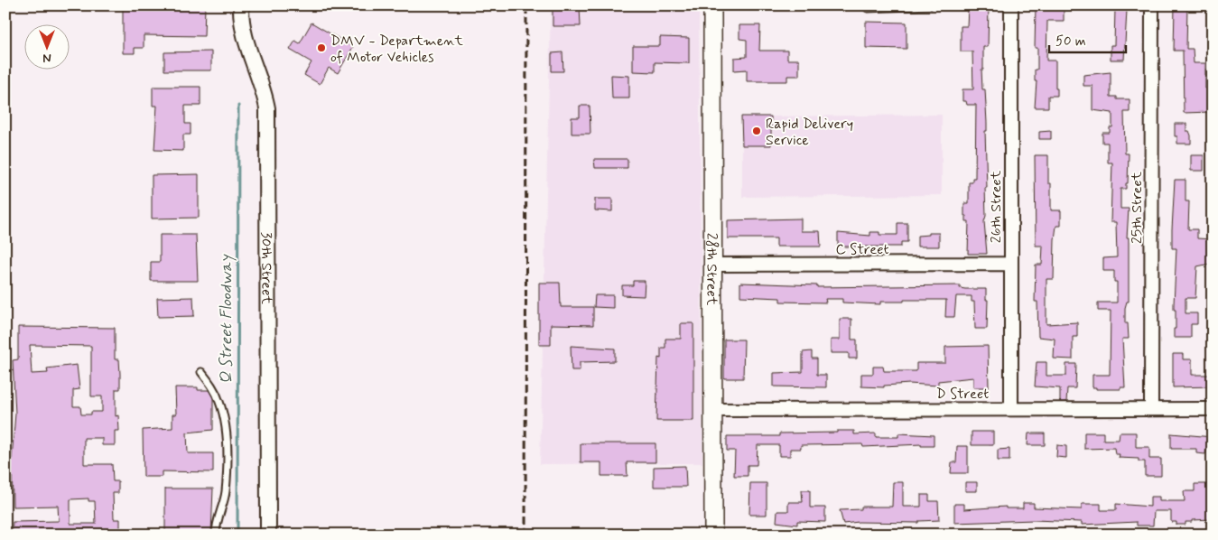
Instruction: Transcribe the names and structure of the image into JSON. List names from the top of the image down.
{
  "streets": {
    "main road": ["28th Street"],
    "street": [
      "26th Street",
      "25th Street",
      "C Street",
      "30th Street",
      "D Street"
    ]
  },
  "crossings": [
    ["26th Street", "C Street"],
    ["26th Street", "D Street"],
    ["25th Street", "D Street"],
    ["C Street", "28th Street"],
    ["28th Street", "D Street"]
  ],
  "water": ["Q Street Floodway"],
  "places": ["DMV - Department of Motor Vehicles", "Rapid Delivery Service"],
  "scale_bar": "50 m",
  "north": "bottom"
}
